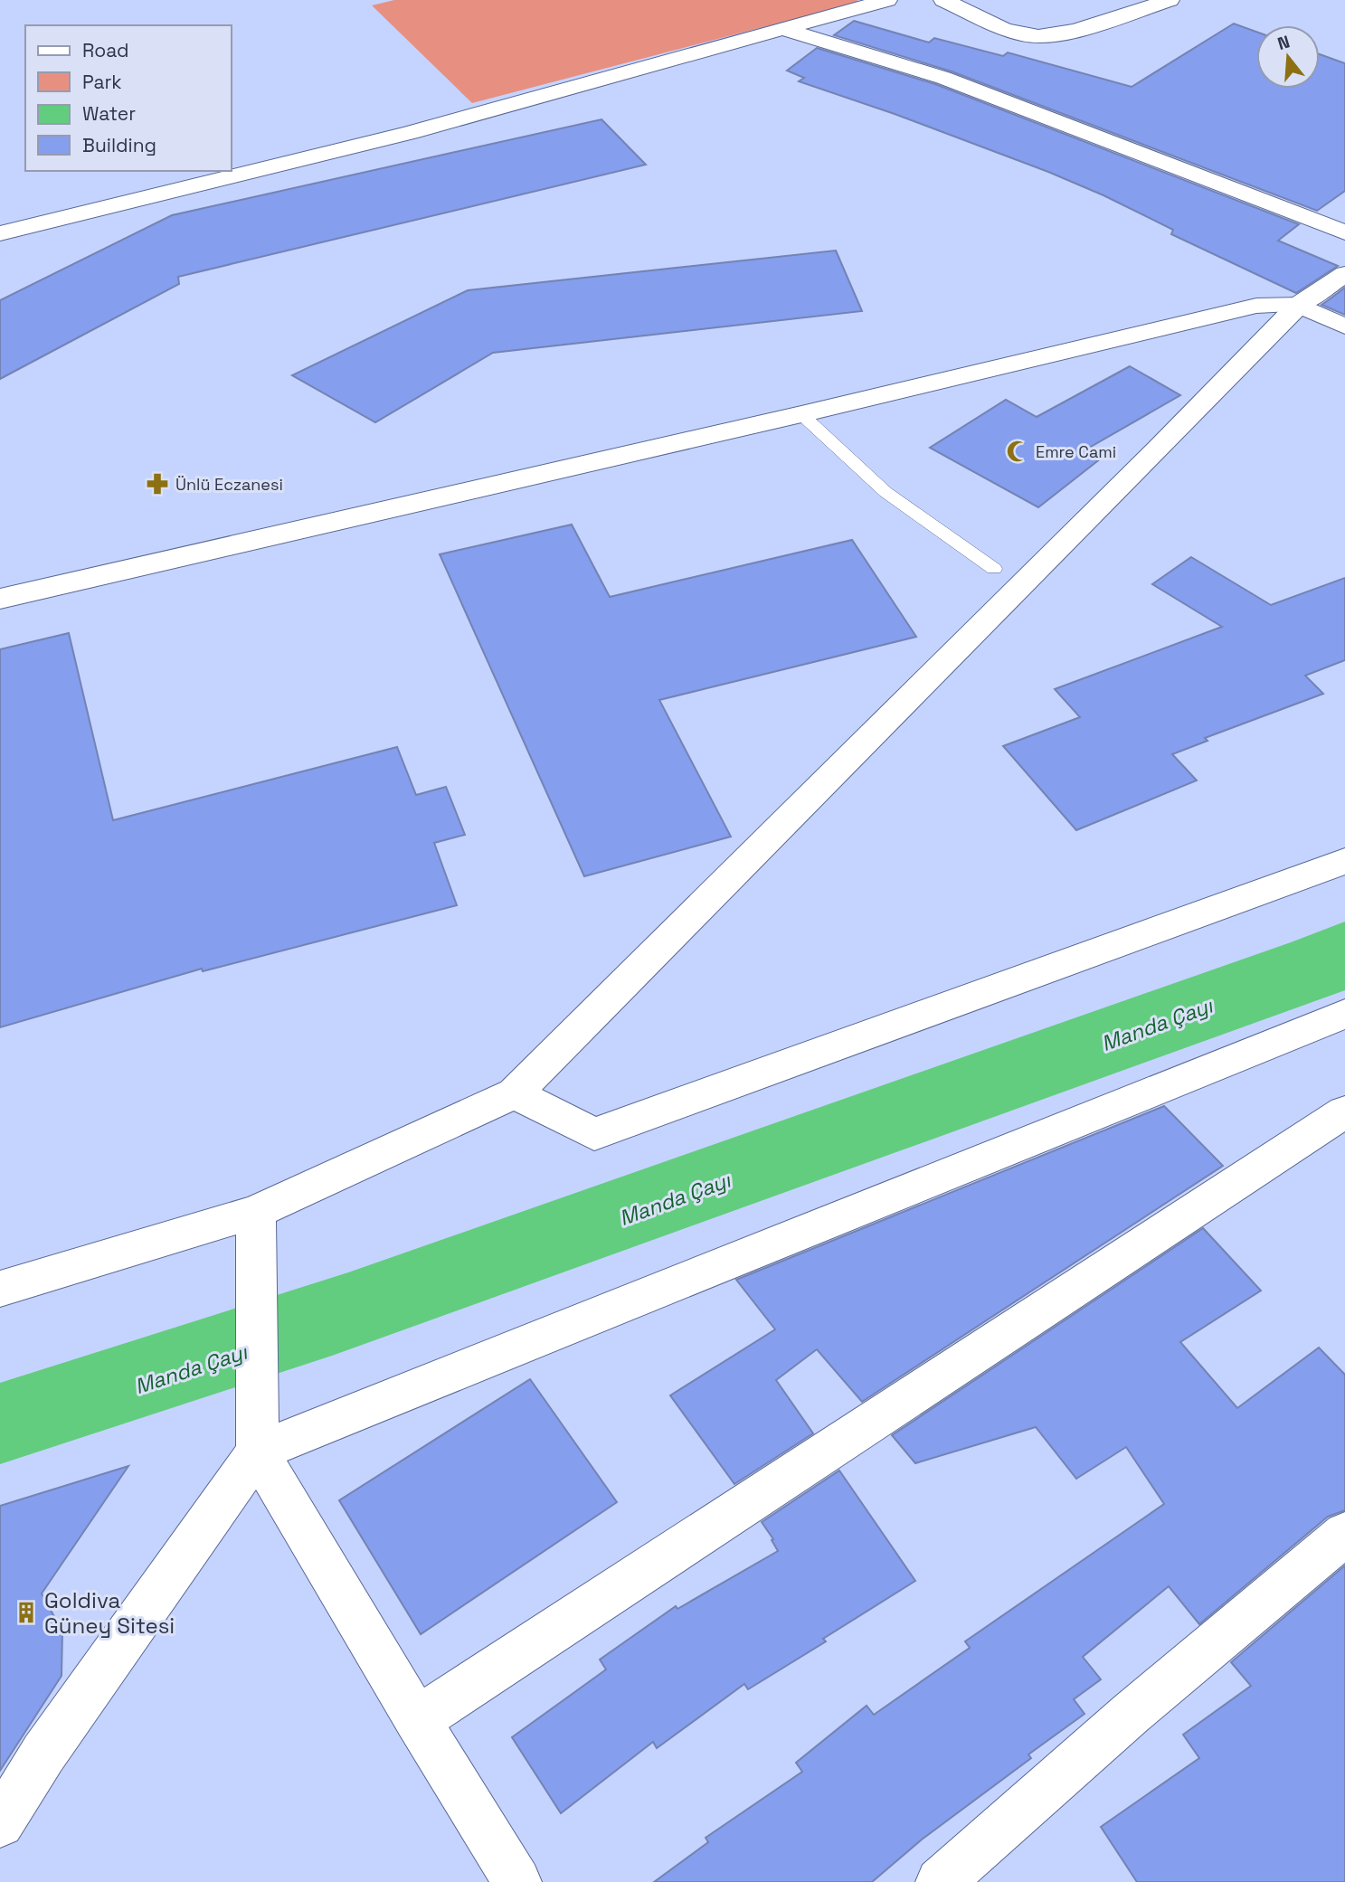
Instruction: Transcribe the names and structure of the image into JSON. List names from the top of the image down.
{
  "water": ["Manda Çayı"],
  "places": {
    "mosque": ["Emre Cami"],
    "pharmacy": ["Ünlü Eczanesi"],
    "building": ["Goldiva Güney Sitesi"]
  },
  "legend": [
    "Road",
    "Park",
    "Water",
    "Building"
  ],
  "north": "top"
}
